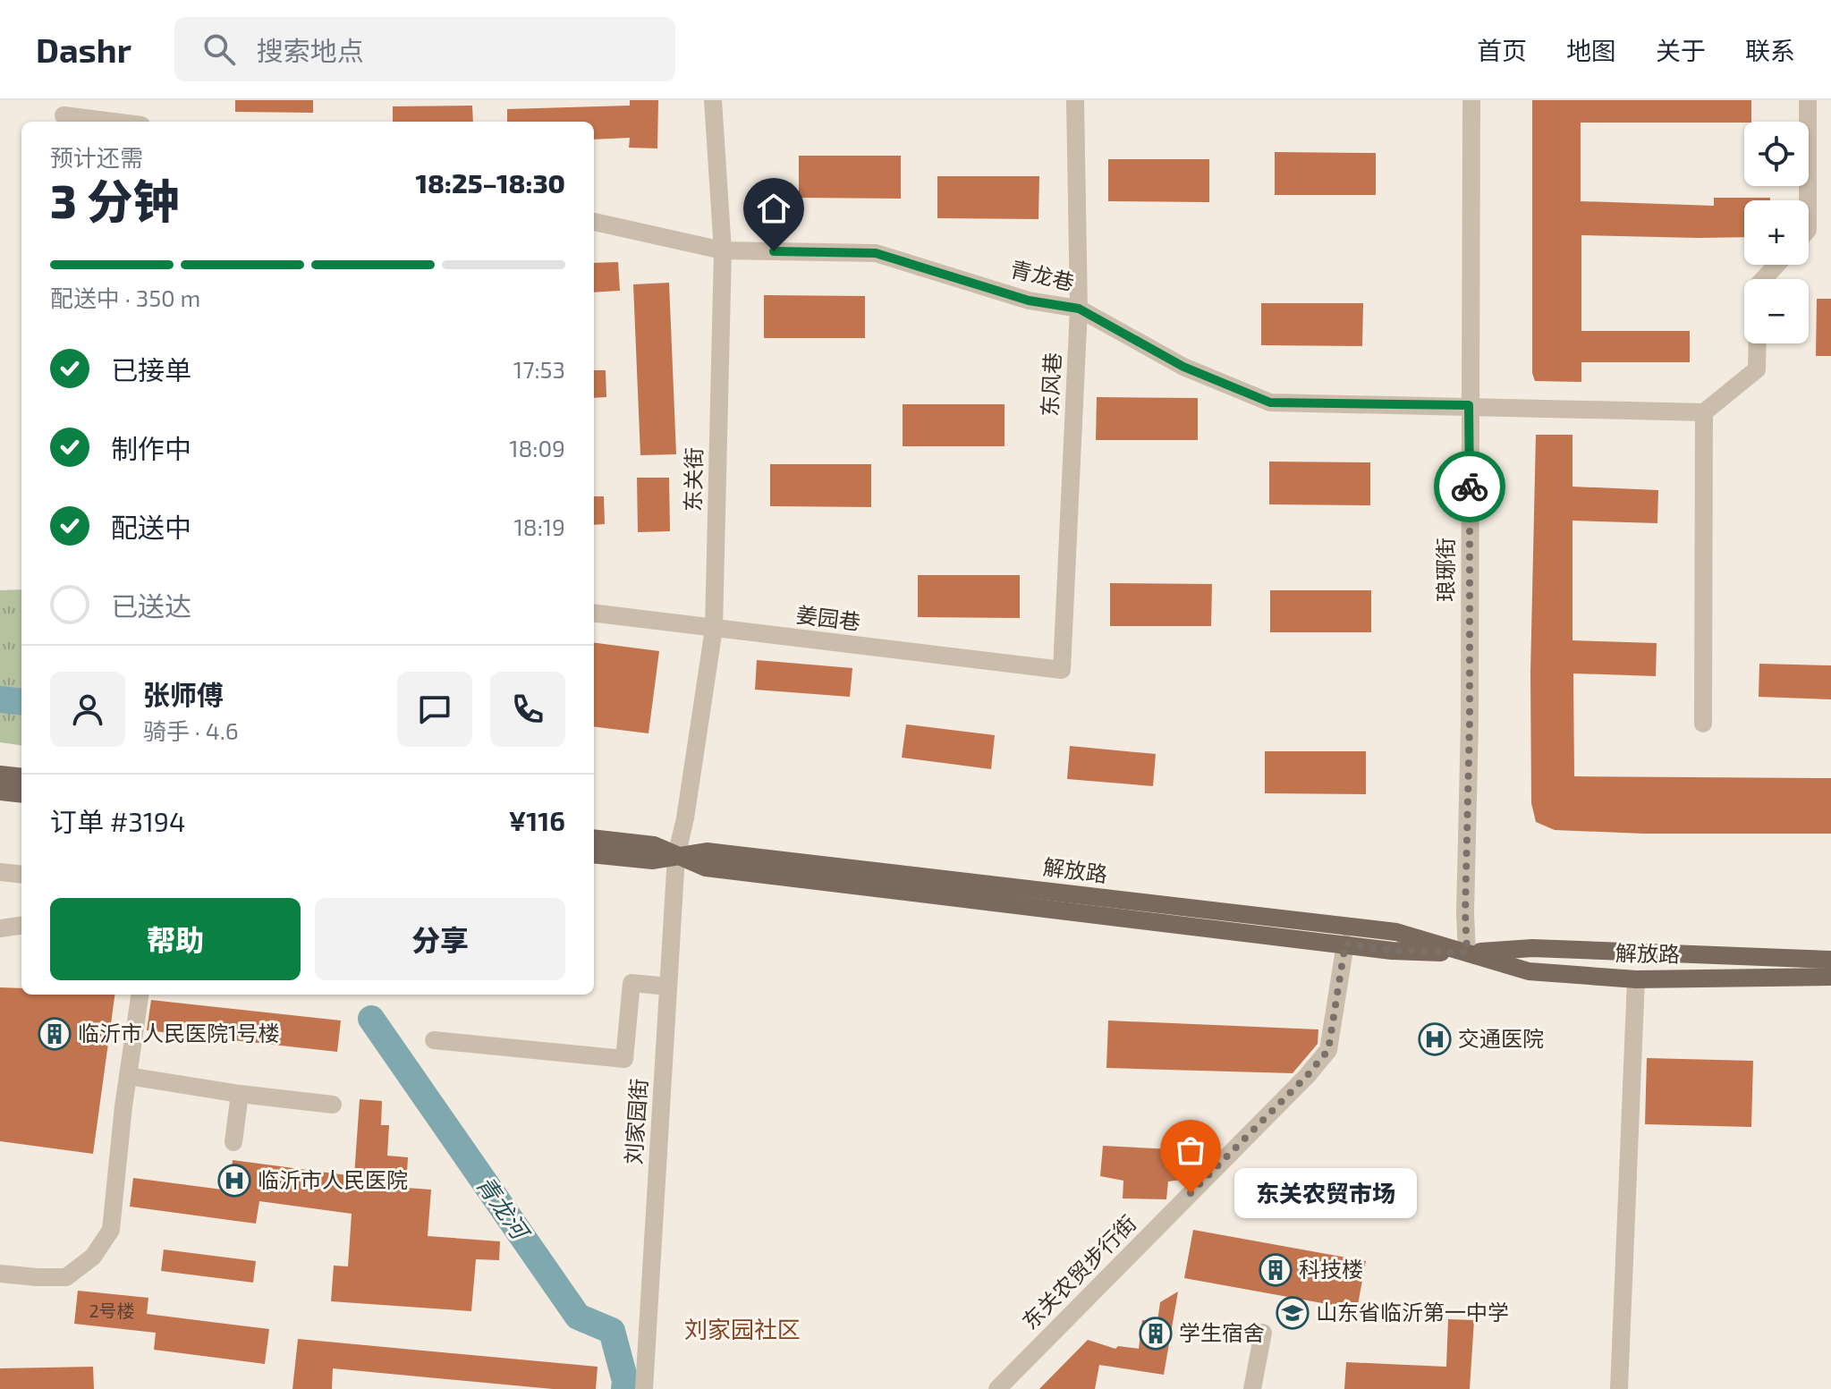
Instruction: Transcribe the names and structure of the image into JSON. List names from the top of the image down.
{
  "streets": {
    "main road": ["解放路"],
    "street": [
      "青龙巷",
      "东风巷",
      "东关街",
      "琅琊街",
      "姜园巷",
      "刘家园街",
      "东关农贸步行街"
    ]
  },
  "crossings": [
    ["青龙巷", "东风巷"],
    ["青龙巷", "东关街"],
    ["青龙巷", "琅琊街"],
    ["东风巷", "姜园巷"],
    ["东关街", "姜园巷"],
    ["东关街", "解放路"],
    ["东关街", "刘家园街"],
    ["琅琊街", "解放路"],
    ["解放路", "刘家园街"],
    ["解放路", "东关农贸步行街"]
  ],
  "districts": ["刘家园社区"],
  "water": ["青龙河"],
  "places": {
    "building": ["临沂市人民医院1号楼", "科技楼", "学生宿舍"],
    "hospital": ["交通医院", "临沂市人民医院"],
    "other": ["东关农贸市场"],
    "school or university": ["山东省临沂第一中学"]
  },
  "house_numbers": ["2号楼"],
  "page": {
    "header": "Dashr",
    "search": "搜索地点",
    "nav": [
      "首页",
      "地图",
      "关于",
      "联系"
    ],
    "map_buttons": ["+", "−"],
    "heading": ["3 分钟", "预计还需", "18:25–18:30"],
    "panel": [
      "张师傅",
      "骑手 · 4.6",
      "订单 #3194",
      "¥116"
    ],
    "bar": "配送中 · 350 m",
    "list": [
      ["已接单", "17:53"],
      ["制作中", "18:09"],
      ["配送中", "18:19"],
      "已送达"
    ],
    "buttons": ["帮助", "分享"],
    "bubble": "东关农贸市场"
  }
}
